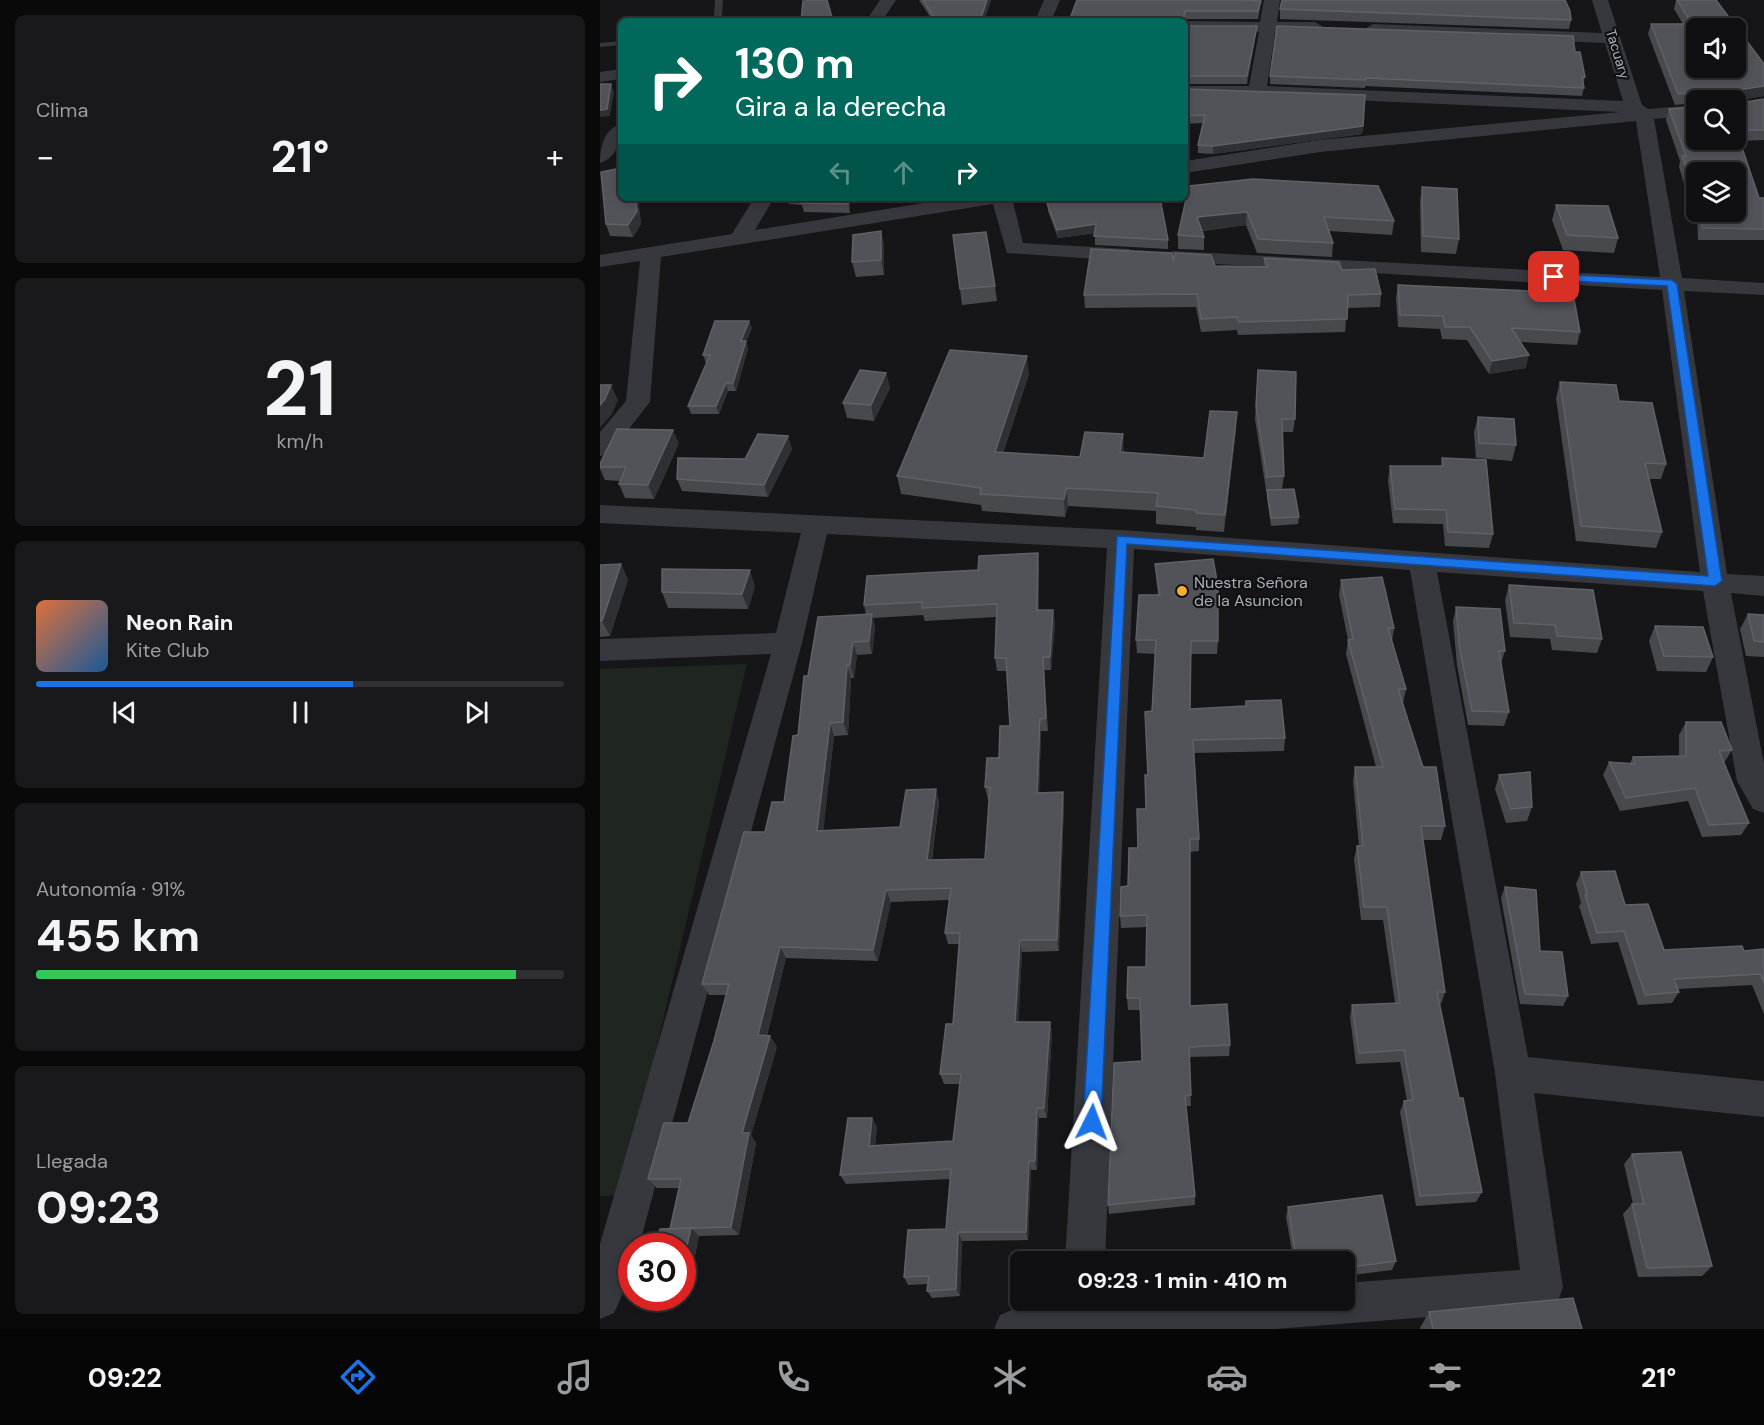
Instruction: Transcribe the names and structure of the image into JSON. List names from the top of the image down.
{
  "streets": {
    "street": ["Tacuary"]
  },
  "places": ["Nuestra Señora de la Asuncion"],
  "page": {
    "tile": [
      "Clima",
      ["21", "km/h"],
      ["Autonomía · 91%", "455 km"],
      ["Llegada", "09:23"]
    ],
    "turn": ["130 m", "Gira a la derecha"],
    "heat": ["−", "21°", "+"],
    "song": ["Neon Rain", "Kite Club"],
    "limit": "30",
    "trip": "09:23 · 1 min · 410 m",
    "tabs": ["09:22", "21°"]
  }
}
